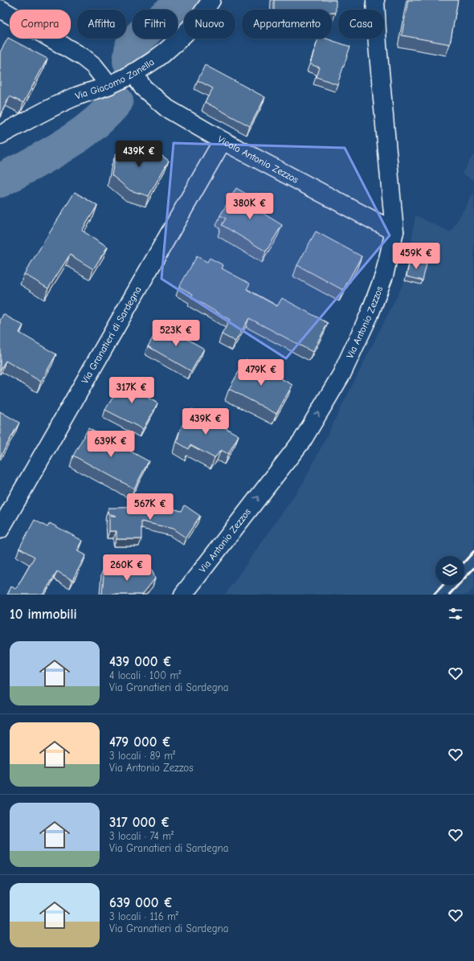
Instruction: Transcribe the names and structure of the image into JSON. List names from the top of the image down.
{
  "streets": {
    "street": [
      "Via Giacomo Zanella",
      "Vicolo Antonio Zezzos",
      "Via Antonio Zezzos",
      "Via Granatieri di Sardegna"
    ]
  },
  "crossings": [
    ["Via Giacomo Zanella", "Vicolo Antonio Zezzos"],
    ["Vicolo Antonio Zezzos", "Via Antonio Zezzos"],
    ["Vicolo Antonio Zezzos", "Via Granatieri di Sardegna"]
  ],
  "one_way": ["Via Antonio Zezzos"],
  "page": {
    "chip": [
      "Compra",
      "Affitta",
      "Filtri",
      "Nuovo",
      "Appartamento",
      "Casa"
    ],
    "price": [
      "439K €",
      "380K €",
      "459K €",
      "523K €",
      "479K €",
      "317K €",
      "439K €",
      "639K €",
      "567K €",
      "260K €"
    ],
    "heading": "10 immobili",
    "list": [
      {
        "name": "439 000 €",
        "note": "4 locali · 100 m² · Via Granatieri di Sardegna"
      },
      {
        "name": "479 000 €",
        "note": "3 locali · 89 m² · Via Antonio Zezzos"
      },
      {
        "name": "317 000 €",
        "note": "3 locali · 74 m² · Via Granatieri di Sardegna"
      },
      {
        "name": "639 000 €",
        "note": "3 locali · 116 m² · Via Granatieri di Sardegna"
      }
    ]
  }
}
